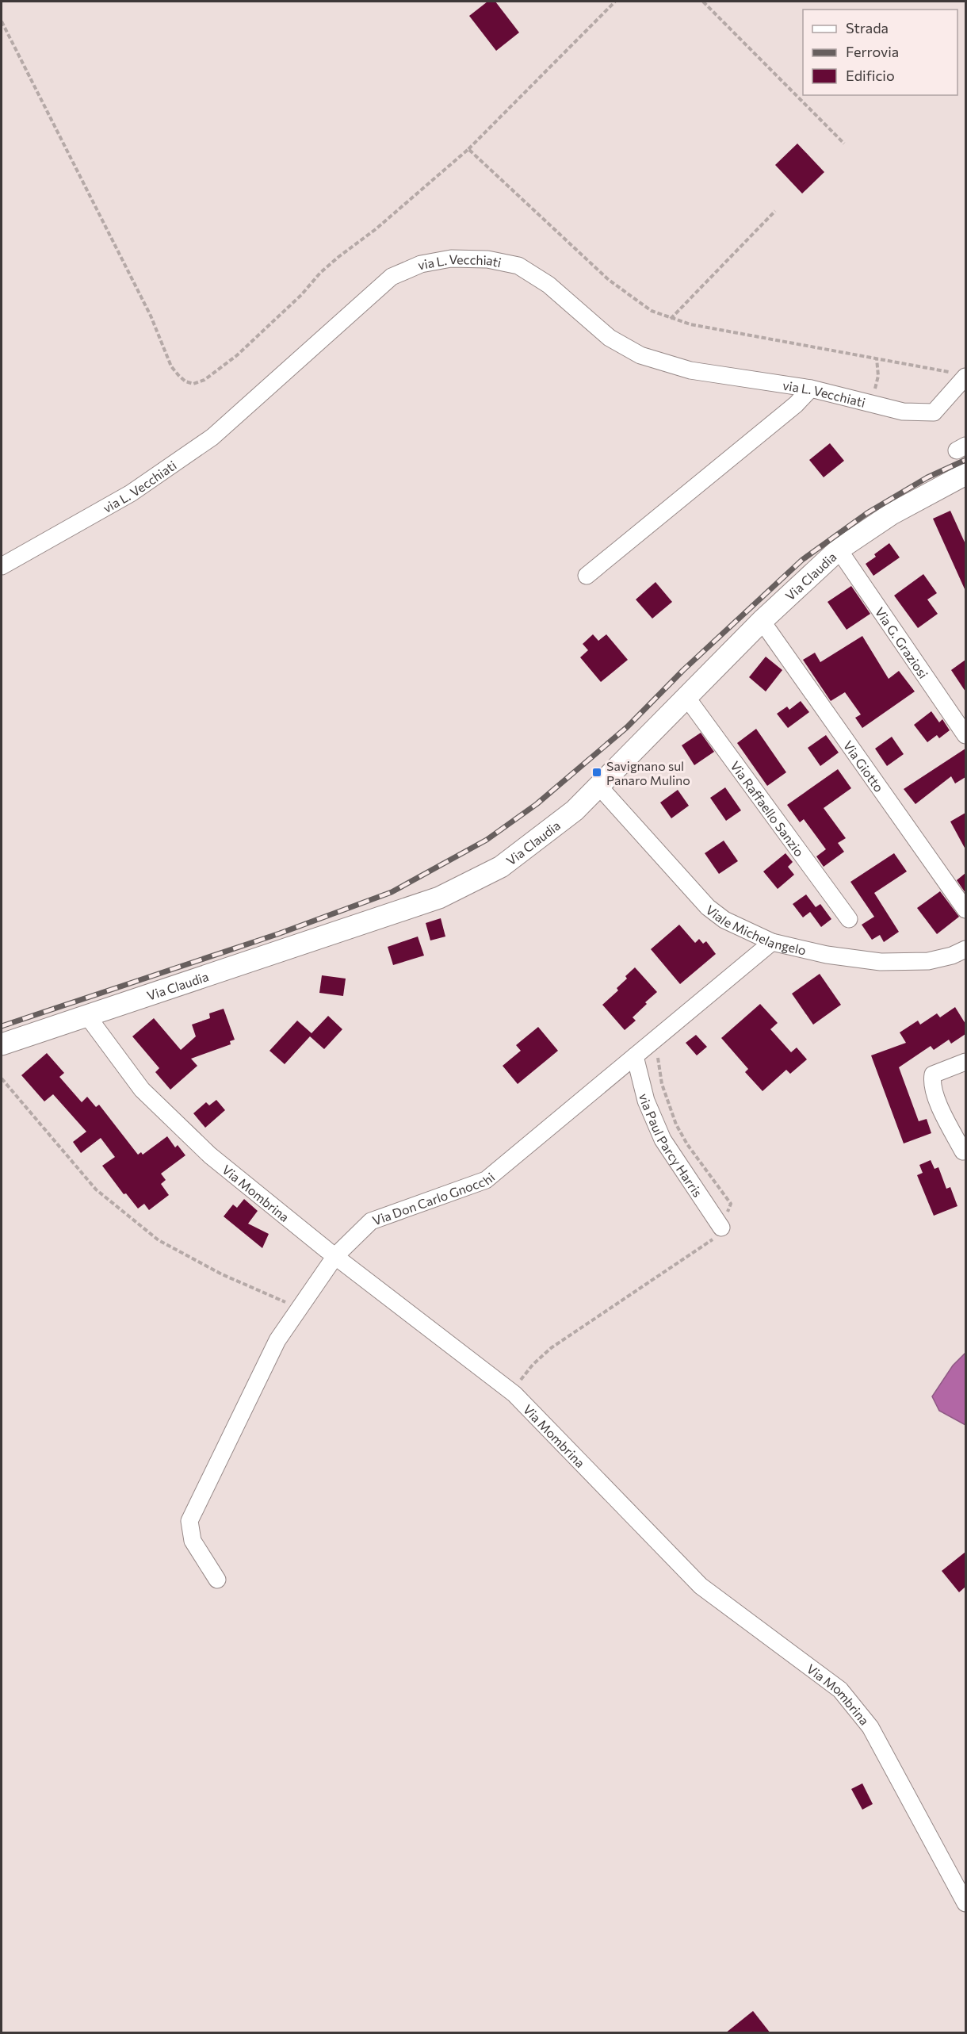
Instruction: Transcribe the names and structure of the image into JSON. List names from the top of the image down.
{
  "streets": {
    "main road": ["Via Claudia"],
    "street": [
      "via L. Vecchiati",
      "Via G. Graziosi",
      "Via Giotto",
      "Via Raffaello Sanzio",
      "Viale Michelangelo",
      "via Paul Parcy Harris",
      "Via Mombrina",
      "Via Don Carlo Gnocchi"
    ]
  },
  "crossings": [
    ["Via Claudia", "Via G. Graziosi"],
    ["Via Claudia", "Via Giotto"],
    ["Via Claudia", "Via Raffaello Sanzio"],
    ["Via Claudia", "Viale Michelangelo"],
    ["Via Claudia", "Via Mombrina"],
    ["Viale Michelangelo", "Via Don Carlo Gnocchi"],
    ["via Paul Parcy Harris", "Via Don Carlo Gnocchi"],
    ["Via Mombrina", "Via Don Carlo Gnocchi"]
  ],
  "places": {
    "transit": ["Savignano sul Panaro Mulino"]
  },
  "legend": ["Strada", "Ferrovia", "Edificio"]
}
